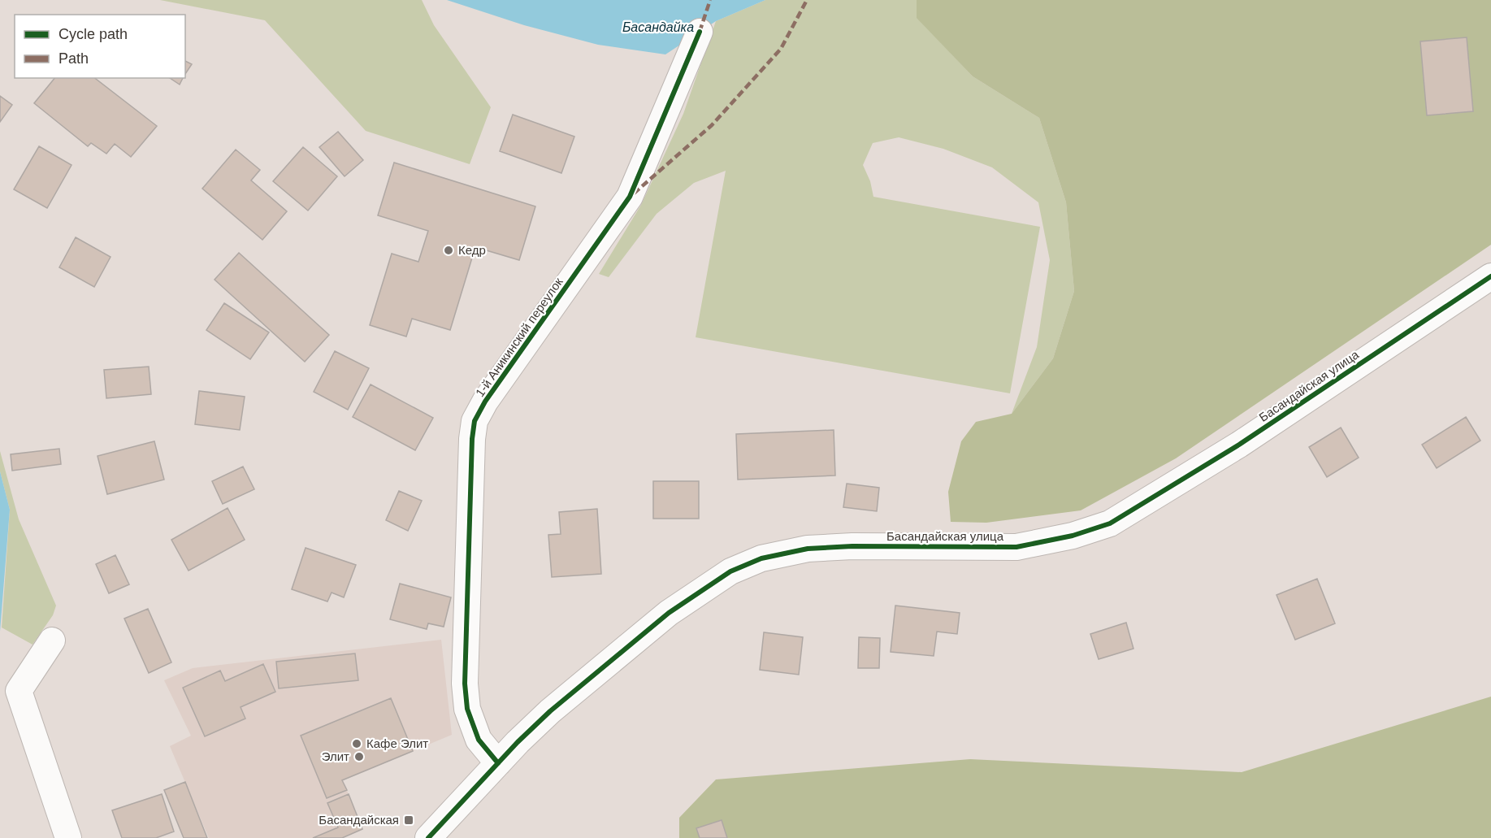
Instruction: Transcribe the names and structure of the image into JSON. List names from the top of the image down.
{
  "streets": {
    "street": ["1-й Аникинский переулок", "Басандайская улица"]
  },
  "crossings": [
    ["1-й Аникинский переулок", "Басандайская улица"]
  ],
  "water": ["Басандайка"],
  "places": {
    "other": ["Кедр", "Кафе Элит", "Элит"],
    "transit": ["Басандайская"]
  },
  "legend": ["Cycle path", "Path"]
}
